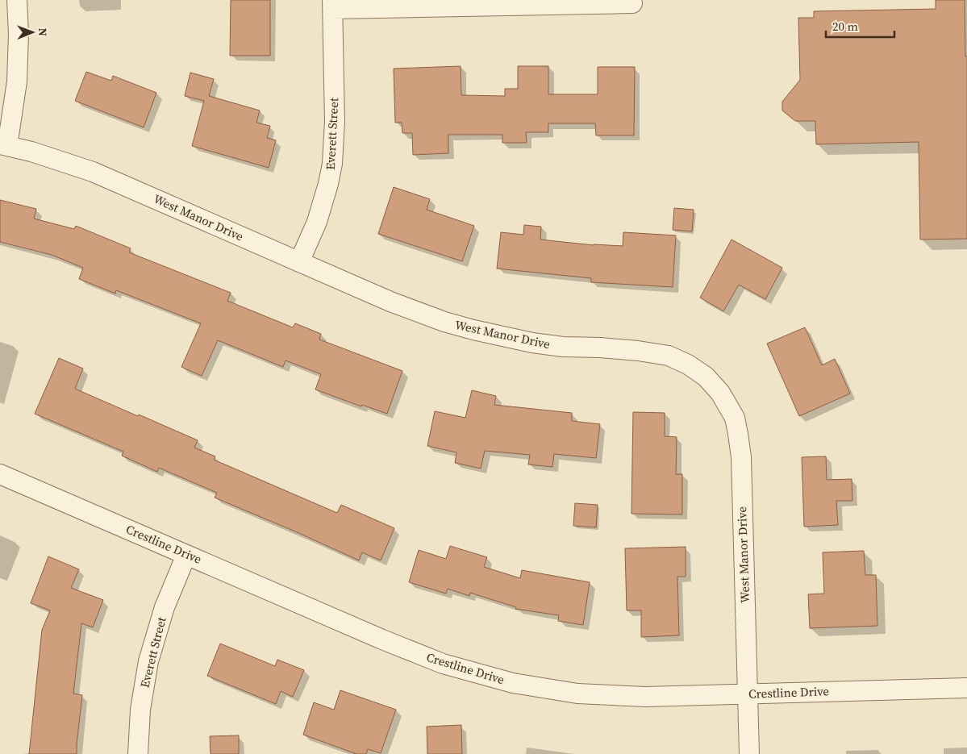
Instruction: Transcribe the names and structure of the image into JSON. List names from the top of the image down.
{
  "streets": {
    "street": ["Everett Street", "West Manor Drive", "Crestline Drive"]
  },
  "crossings": [
    ["Everett Street", "West Manor Drive"],
    ["Everett Street", "Crestline Drive"],
    ["West Manor Drive", "Crestline Drive"]
  ],
  "scale_bar": "20 m",
  "north": "right"
}
